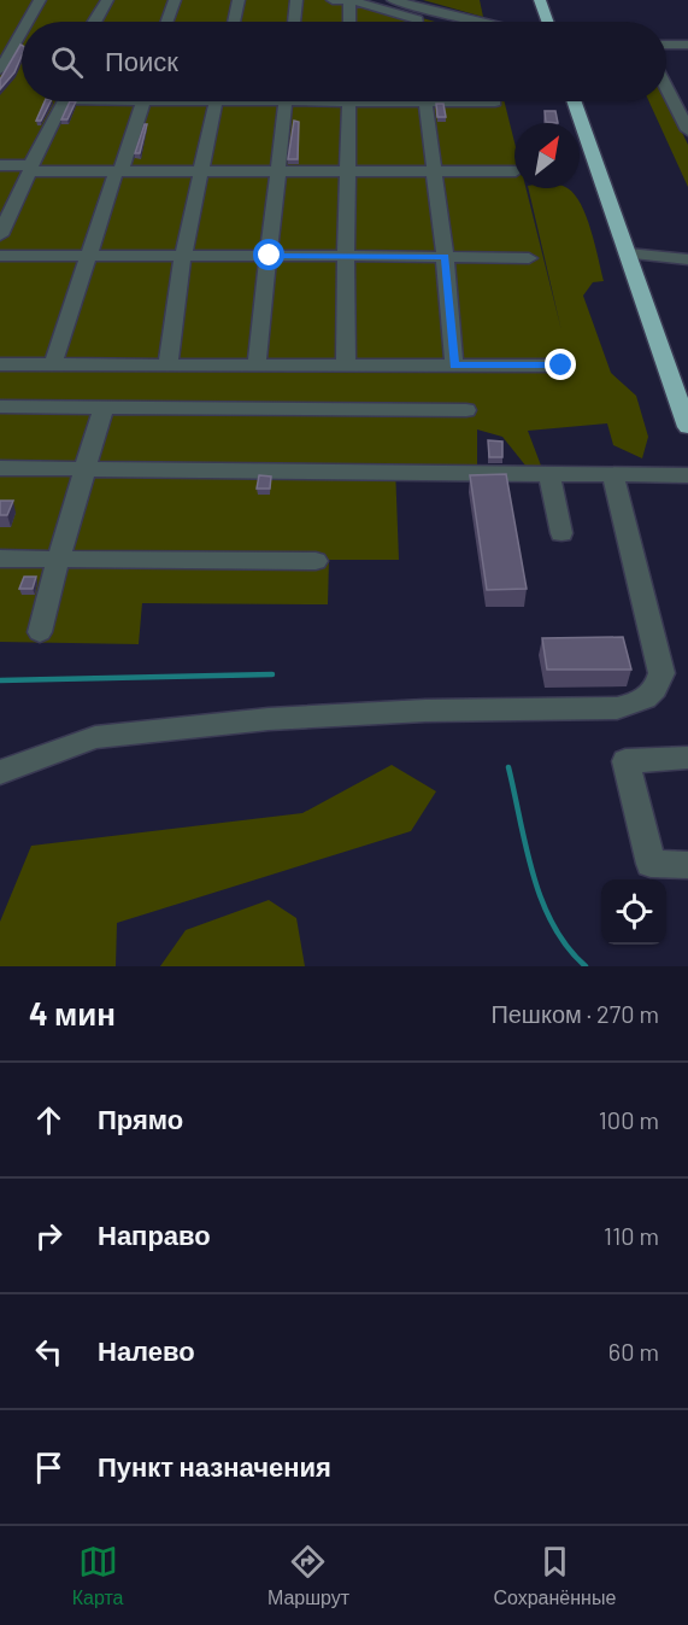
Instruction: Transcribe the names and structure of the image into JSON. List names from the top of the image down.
{
  "north": "top right",
  "page": {
    "search": "Поиск",
    "heading": ["4 мин", "Пешком · 270 m"],
    "list": [
      ["Прямо", "100 m"],
      ["Направо", "110 m"],
      ["Налево", "60 m"],
      "Пункт назначения"
    ],
    "nav": ["Карта", "Маршрут", "Сохранённые"]
  }
}
